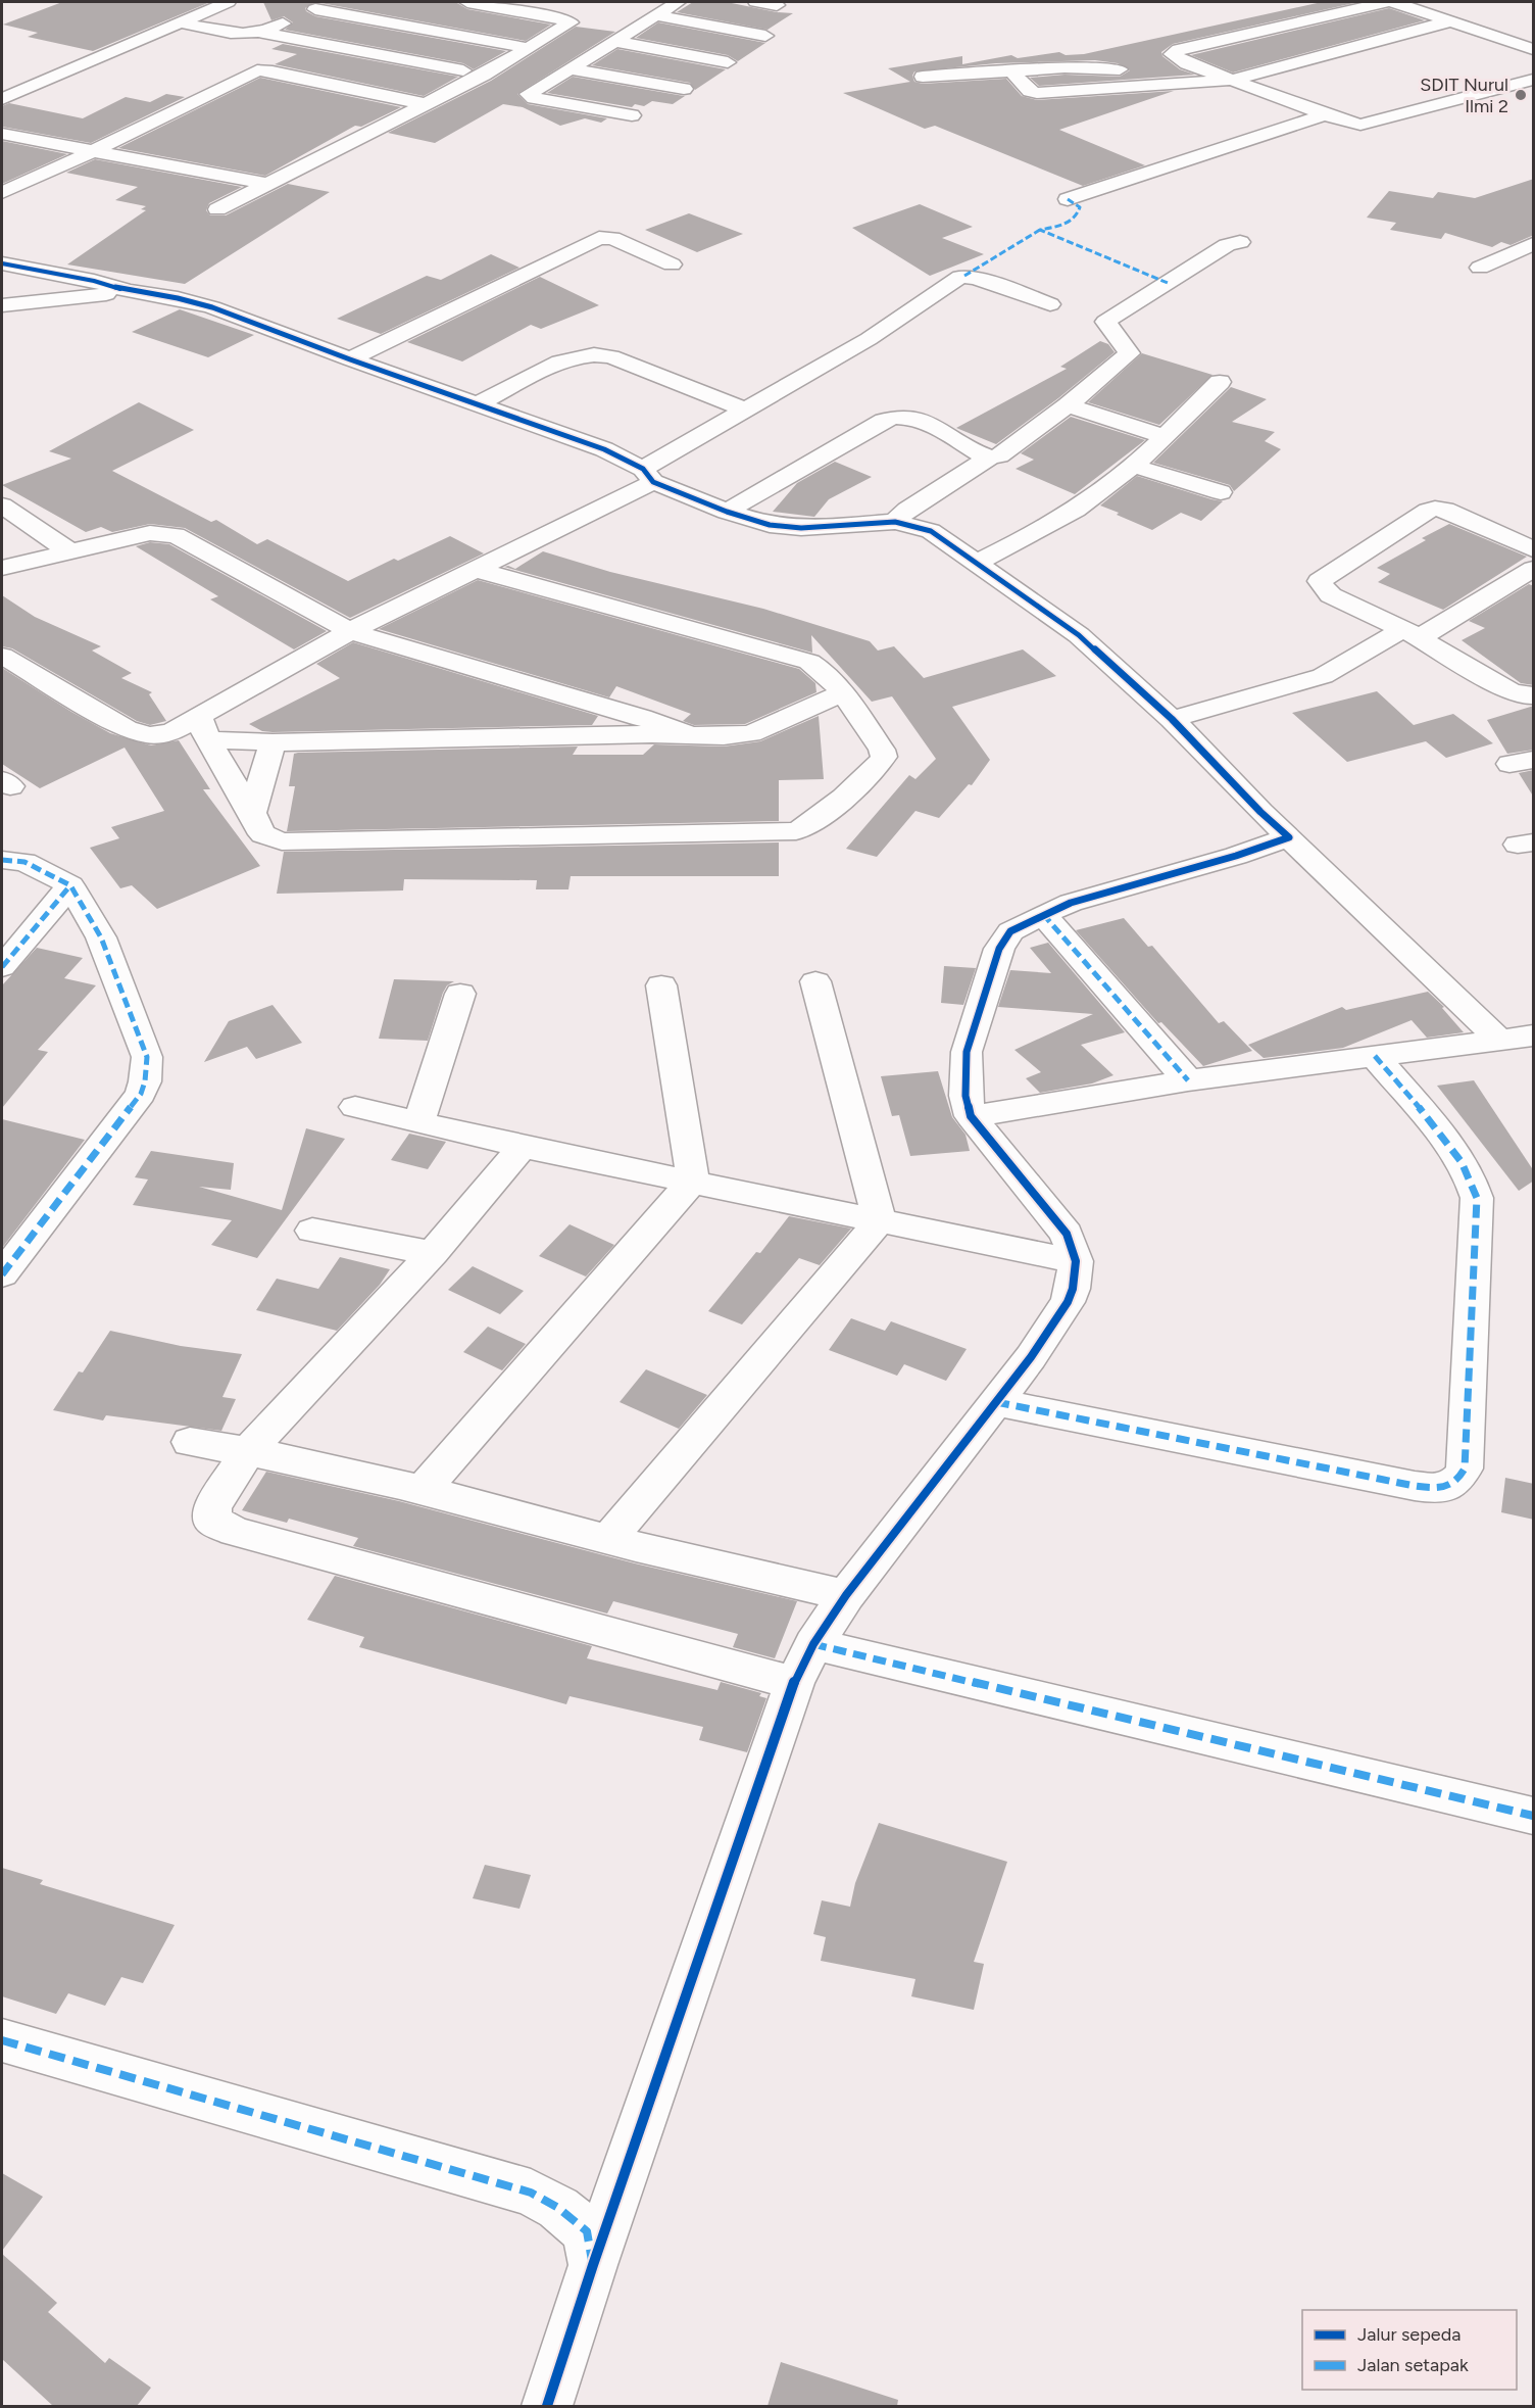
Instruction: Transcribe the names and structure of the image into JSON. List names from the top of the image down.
{
  "places": ["SDIT Nurul Ilmi 2"],
  "legend": ["Jalur sepeda", "Jalan setapak"]
}
